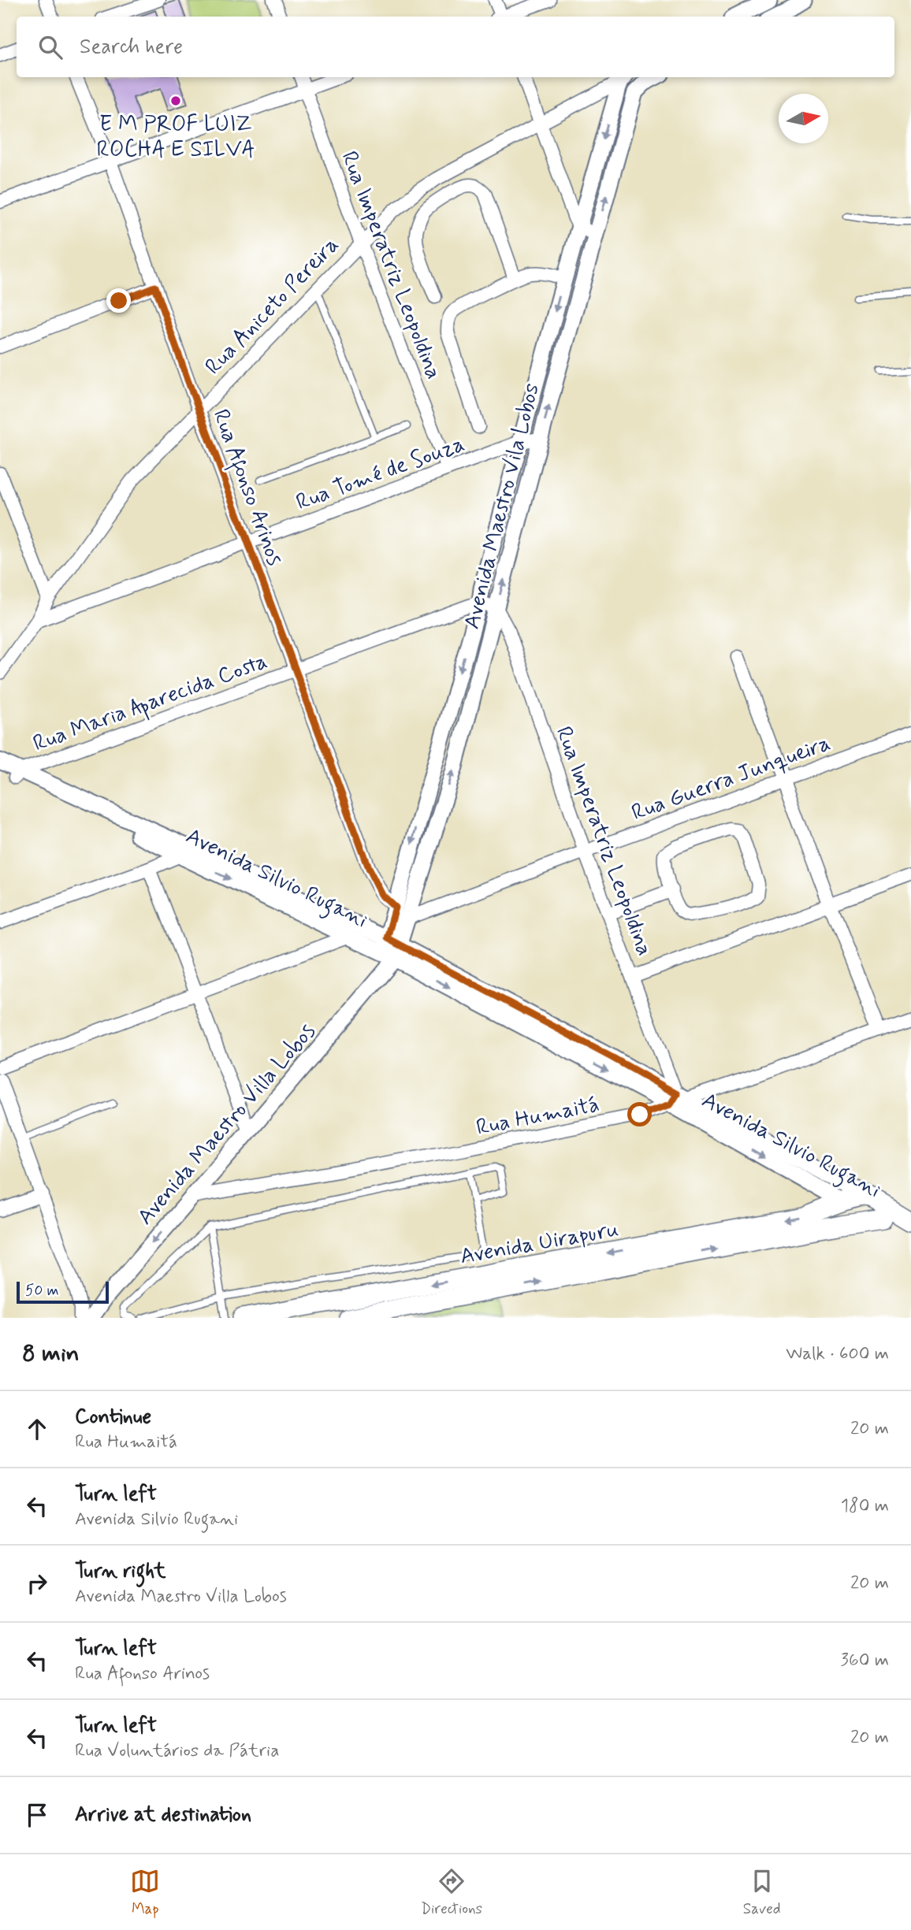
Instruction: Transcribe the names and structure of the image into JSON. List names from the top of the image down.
{
  "streets": {
    "main road": ["Avenida Silvio Rugani", "Avenida Uirapuru"],
    "street": [
      "Rua Imperatriz Leopoldina",
      "Rua Aniceto Pereira",
      "Rua Tomé de Souza",
      "Rua Afonso Arinos",
      "Avenida Maestro Vila Lobos",
      "Rua Maria Aparecida Costa",
      "Rua Guerra Junqueira",
      "Rua Humaitá",
      "Avenida Maestro Villa Lobos"
    ]
  },
  "crossings": [
    ["Rua Imperatriz Leopoldina", "Rua Aniceto Pereira"],
    ["Rua Imperatriz Leopoldina", "Rua Tomé de Souza"],
    ["Rua Imperatriz Leopoldina", "Avenida Maestro Vila Lobos"],
    ["Rua Imperatriz Leopoldina", "Rua Guerra Junqueira"],
    ["Rua Imperatriz Leopoldina", "Avenida Silvio Rugani"],
    ["Rua Imperatriz Leopoldina", "Rua Humaitá"],
    ["Rua Aniceto Pereira", "Rua Tomé de Souza"],
    ["Rua Aniceto Pereira", "Rua Afonso Arinos"],
    ["Rua Aniceto Pereira", "Avenida Maestro Villa Lobos"],
    ["Rua Tomé de Souza", "Rua Afonso Arinos"],
    ["Rua Tomé de Souza", "Avenida Maestro Vila Lobos"],
    ["Rua Tomé de Souza", "Avenida Maestro Villa Lobos"],
    ["Rua Afonso Arinos", "Rua Maria Aparecida Costa"],
    ["Rua Afonso Arinos", "Avenida Maestro Villa Lobos"],
    ["Avenida Maestro Vila Lobos", "Rua Guerra Junqueira"],
    ["Avenida Maestro Vila Lobos", "Avenida Silvio Rugani"],
    ["Avenida Maestro Vila Lobos", "Avenida Maestro Villa Lobos"],
    ["Rua Maria Aparecida Costa", "Avenida Silvio Rugani"],
    ["Rua Maria Aparecida Costa", "Avenida Maestro Villa Lobos"],
    ["Avenida Silvio Rugani", "Rua Humaitá"],
    ["Avenida Silvio Rugani", "Avenida Maestro Villa Lobos"],
    ["Avenida Silvio Rugani", "Avenida Uirapuru"],
    ["Rua Humaitá", "Avenida Maestro Villa Lobos"]
  ],
  "one_way": ["Avenida Maestro Vila Lobos", "Avenida Maestro Villa Lobos"],
  "places": ["E M PROF LUIZ ROCHA E SILVA"],
  "scale_bar": "50 m",
  "north": "right",
  "page": {
    "search": "Search here",
    "scale": "50 m",
    "heading": ["8 min", "Walk · 600 m"],
    "list": [
      ["Continue", "Rua Humaitá", "20 m"],
      ["Turn left", "Avenida Silvio Rugani", "180 m"],
      ["Turn right", "Avenida Maestro Villa Lobos", "20 m"],
      ["Turn left", "Rua Afonso Arinos", "360 m"],
      ["Turn left", "Rua Voluntários da Pátria", "20 m"],
      "Arrive at destination"
    ],
    "nav": ["Map", "Directions", "Saved"]
  }
}
